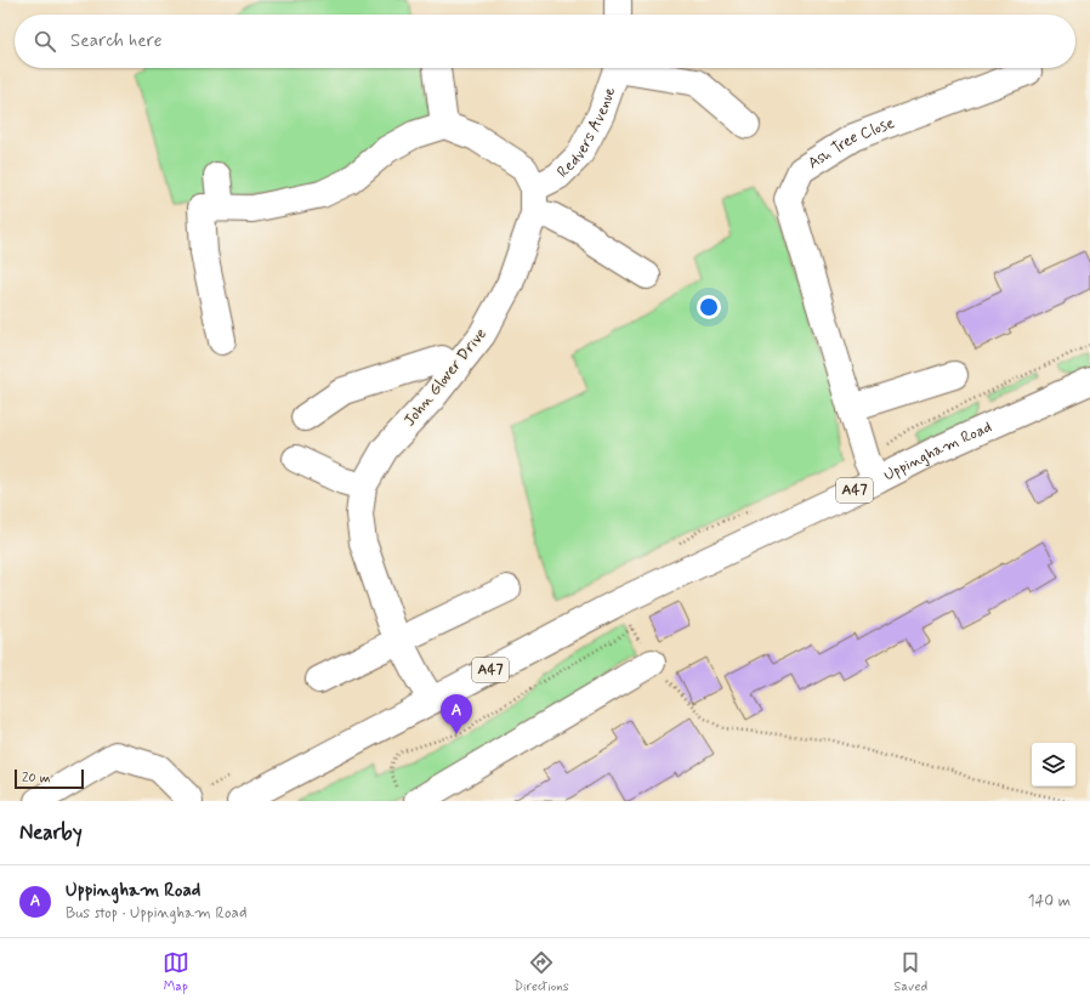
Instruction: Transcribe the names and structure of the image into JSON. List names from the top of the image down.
{
  "streets": {
    "main road": [
      "Redvers Avenue",
      "Ash Tree Close",
      "John Glover Drive",
      "Uppingham Road",
      "A47"
    ]
  },
  "crossings": [
    ["Redvers Avenue", "John Glover Drive"],
    ["Ash Tree Close", "Uppingham Road"],
    ["John Glover Drive", "Uppingham Road"]
  ],
  "scale_bar": "20 m",
  "page": {
    "search": "Search here",
    "pins": "A",
    "scale": "20 m",
    "heading": "Nearby",
    "list": [
      {
        "mark": "A",
        "name": "Uppingham Road",
        "note": "Bus stop · Uppingham Road",
        "value": "140 m"
      }
    ],
    "nav": ["Map", "Directions", "Saved"]
  }
}
